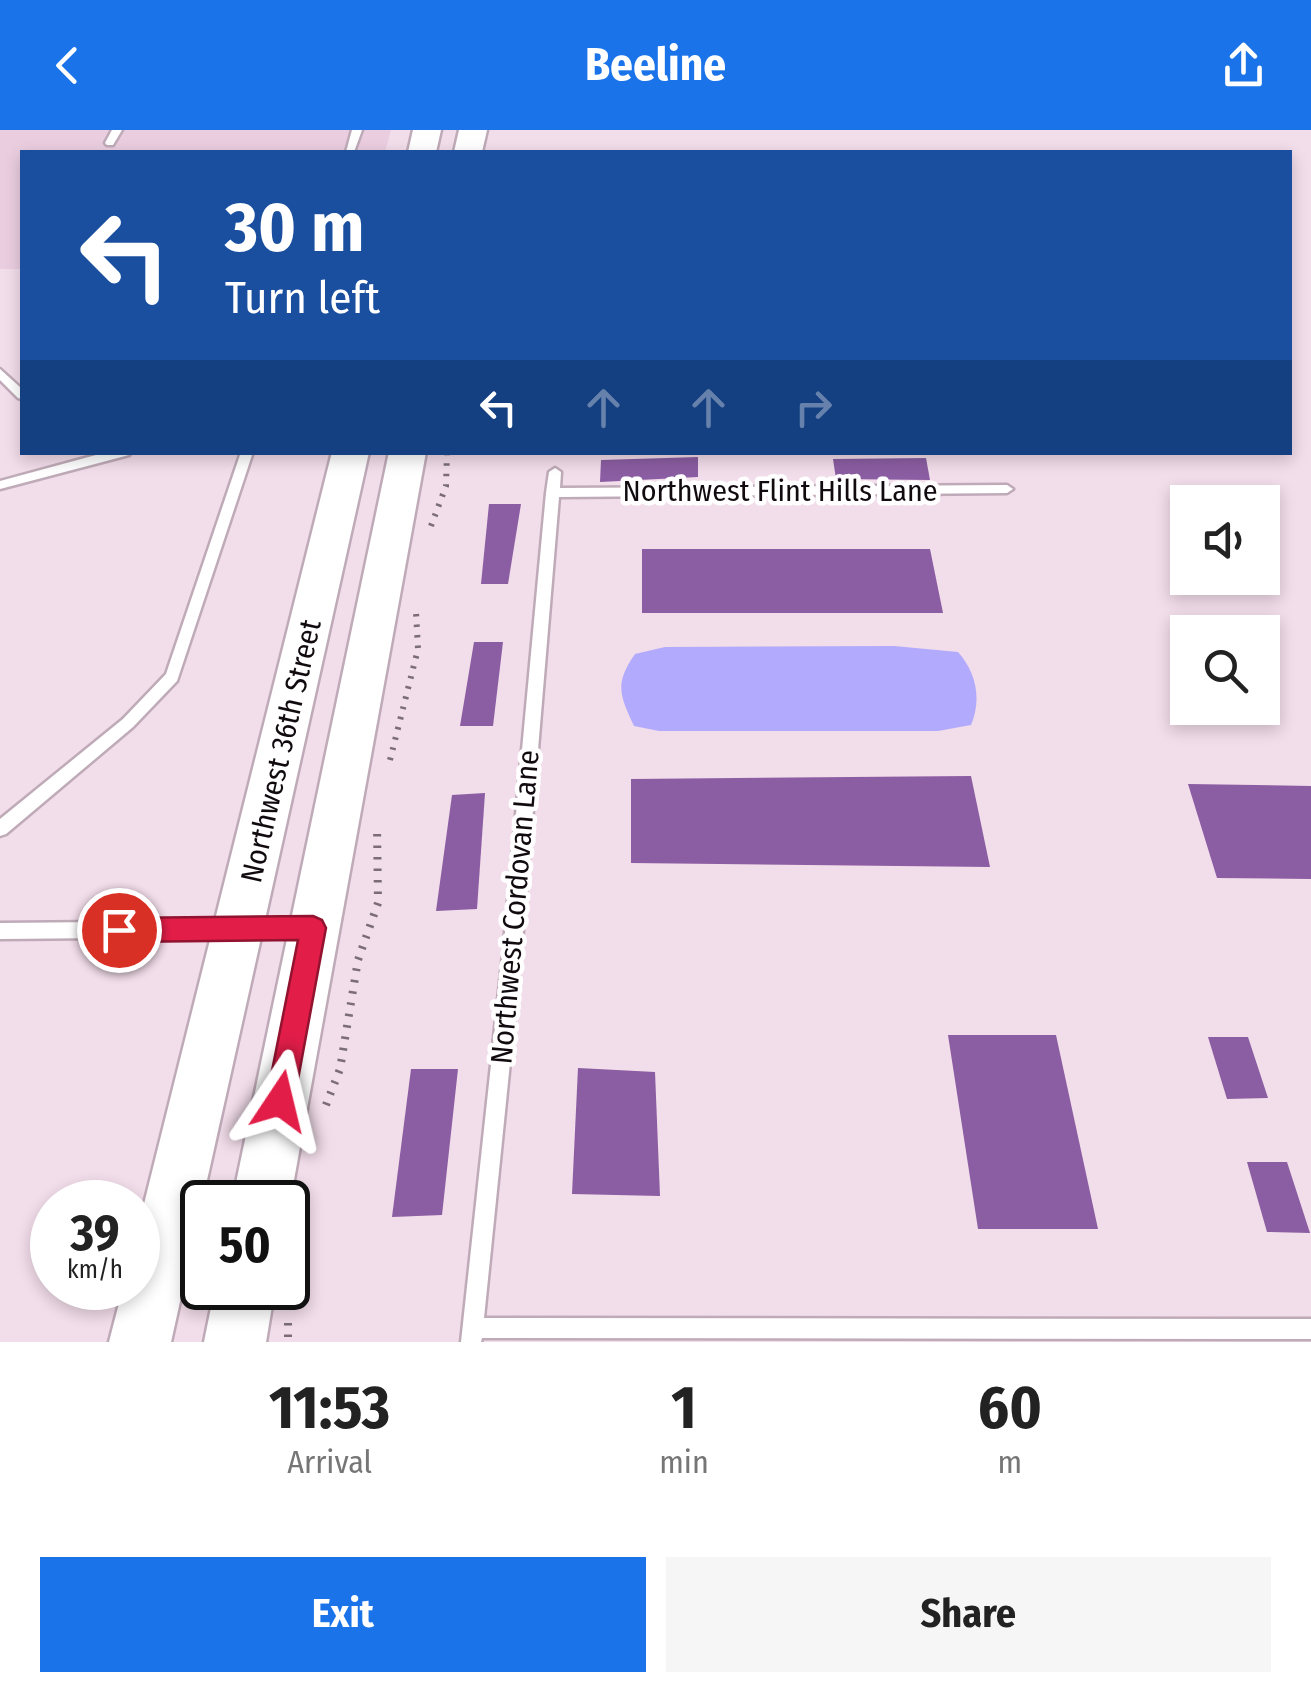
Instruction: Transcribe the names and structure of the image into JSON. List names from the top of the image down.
{
  "streets": {
    "main road": ["Northwest 36th Street"],
    "lane": ["Northwest Flint Hills Lane", "Northwest Cordovan Lane"]
  },
  "crossings": [
    ["Northwest Flint Hills Lane", "Northwest Cordovan Lane"]
  ],
  "page": {
    "header": "Beeline",
    "turn": ["30 m", "Turn left"],
    "speed": "39 km/h",
    "limit": "50",
    "eta": [
      "11:53",
      "Arrival",
      "1",
      "min",
      "60",
      "m"
    ],
    "buttons": ["Exit", "Share"]
  }
}
